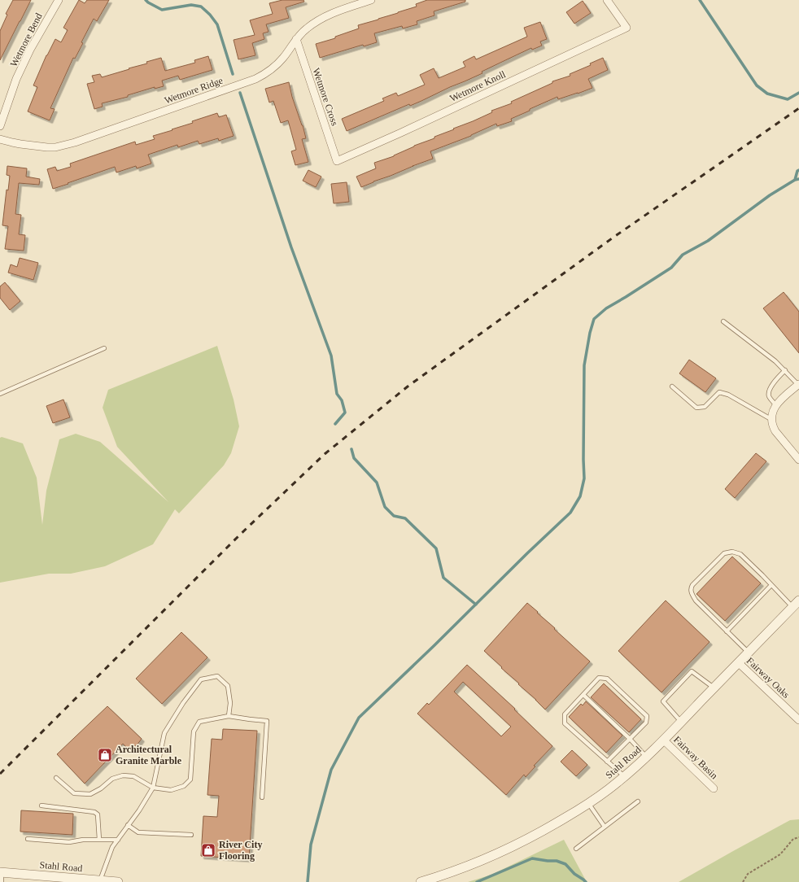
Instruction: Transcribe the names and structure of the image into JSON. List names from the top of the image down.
{
  "streets": {
    "street": [
      "Wetmore Bend",
      "Wetmore Knoll",
      "Wetmore Ridge",
      "Wetmore Cross",
      "Fairway Oaks",
      "Fairway Basin",
      "Stahl Road"
    ]
  },
  "crossings": [
    ["Wetmore Knoll", "Wetmore Cross"],
    ["Wetmore Ridge", "Wetmore Cross"],
    ["Fairway Oaks", "Stahl Road"],
    ["Fairway Basin", "Stahl Road"]
  ],
  "places": {
    "shop": ["Architectural Granite Marble", "River City Flooring"]
  }
}
